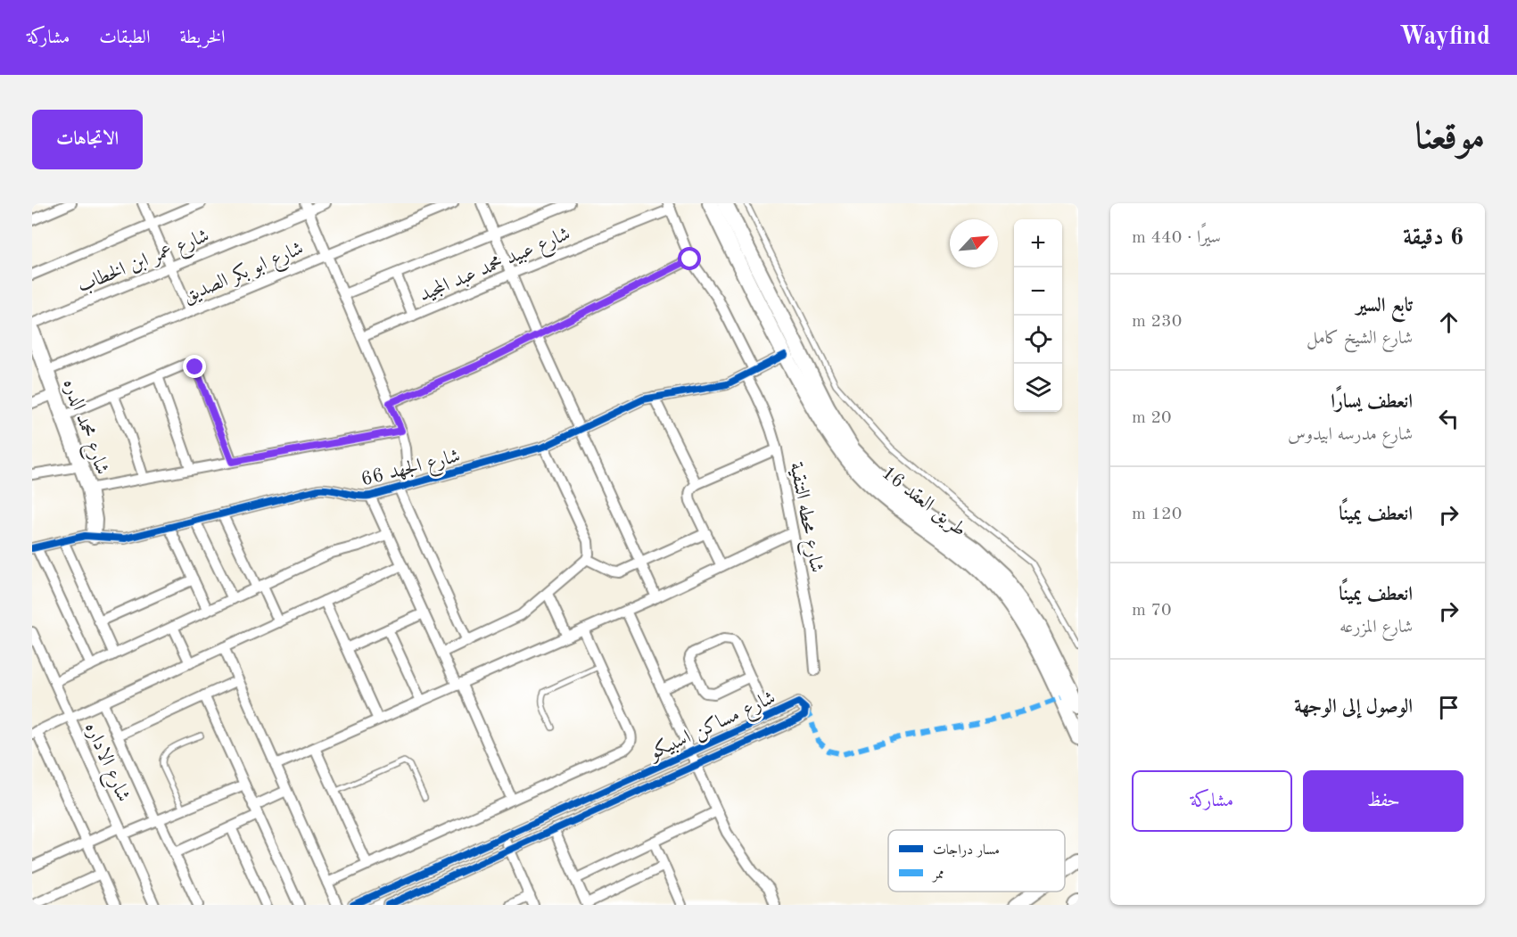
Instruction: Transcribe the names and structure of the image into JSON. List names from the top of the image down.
{
  "streets": {
    "street": [
      "شارع عمر ابن الخطاب",
      "شارع عبيد محمد عبد المجيد",
      "شارع ابو بكر الصديق",
      "شارع محمد الدره",
      "شارع الجهد 66",
      "طريق العقد 16",
      "شارع محطه التنقية",
      "شارع مساكن اسبيكو",
      "شارع الاداره"
    ]
  },
  "crossings": [
    ["شارع عبيد محمد عبد المجيد", "شارع محطه التنقية"],
    ["شارع ابو بكر الصديق", "شارع محمد الدره"],
    ["شارع محمد الدره", "شارع الجهد 66"],
    ["شارع الجهد 66", "طريق العقد 16"],
    ["شارع الجهد 66", "شارع محطه التنقية"]
  ],
  "legend": ["مسار دراجات", "ممر"],
  "north": "top right",
  "page": {
    "header": "Wayfind",
    "nav": ["الخريطة", "الطبقات", "مشاركة"],
    "title": "موقعنا",
    "buttons": [
      "الاتجاهات",
      ["حفظ", "مشاركة"]
    ],
    "heading": ["6 دقيقة", "سيرًا · 440 m"],
    "map_buttons": ["+", "−"],
    "list": [
      ["تابع السير", "شارع الشيخ كامل", "230 m"],
      ["انعطف يسارًا", "شارع مدرسه ابيدوس", "20 m"],
      ["انعطف يمينًا", "120 m"],
      ["انعطف يمينًا", "شارع المزرعه", "70 m"],
      "الوصول إلى الوجهة"
    ]
  }
}
